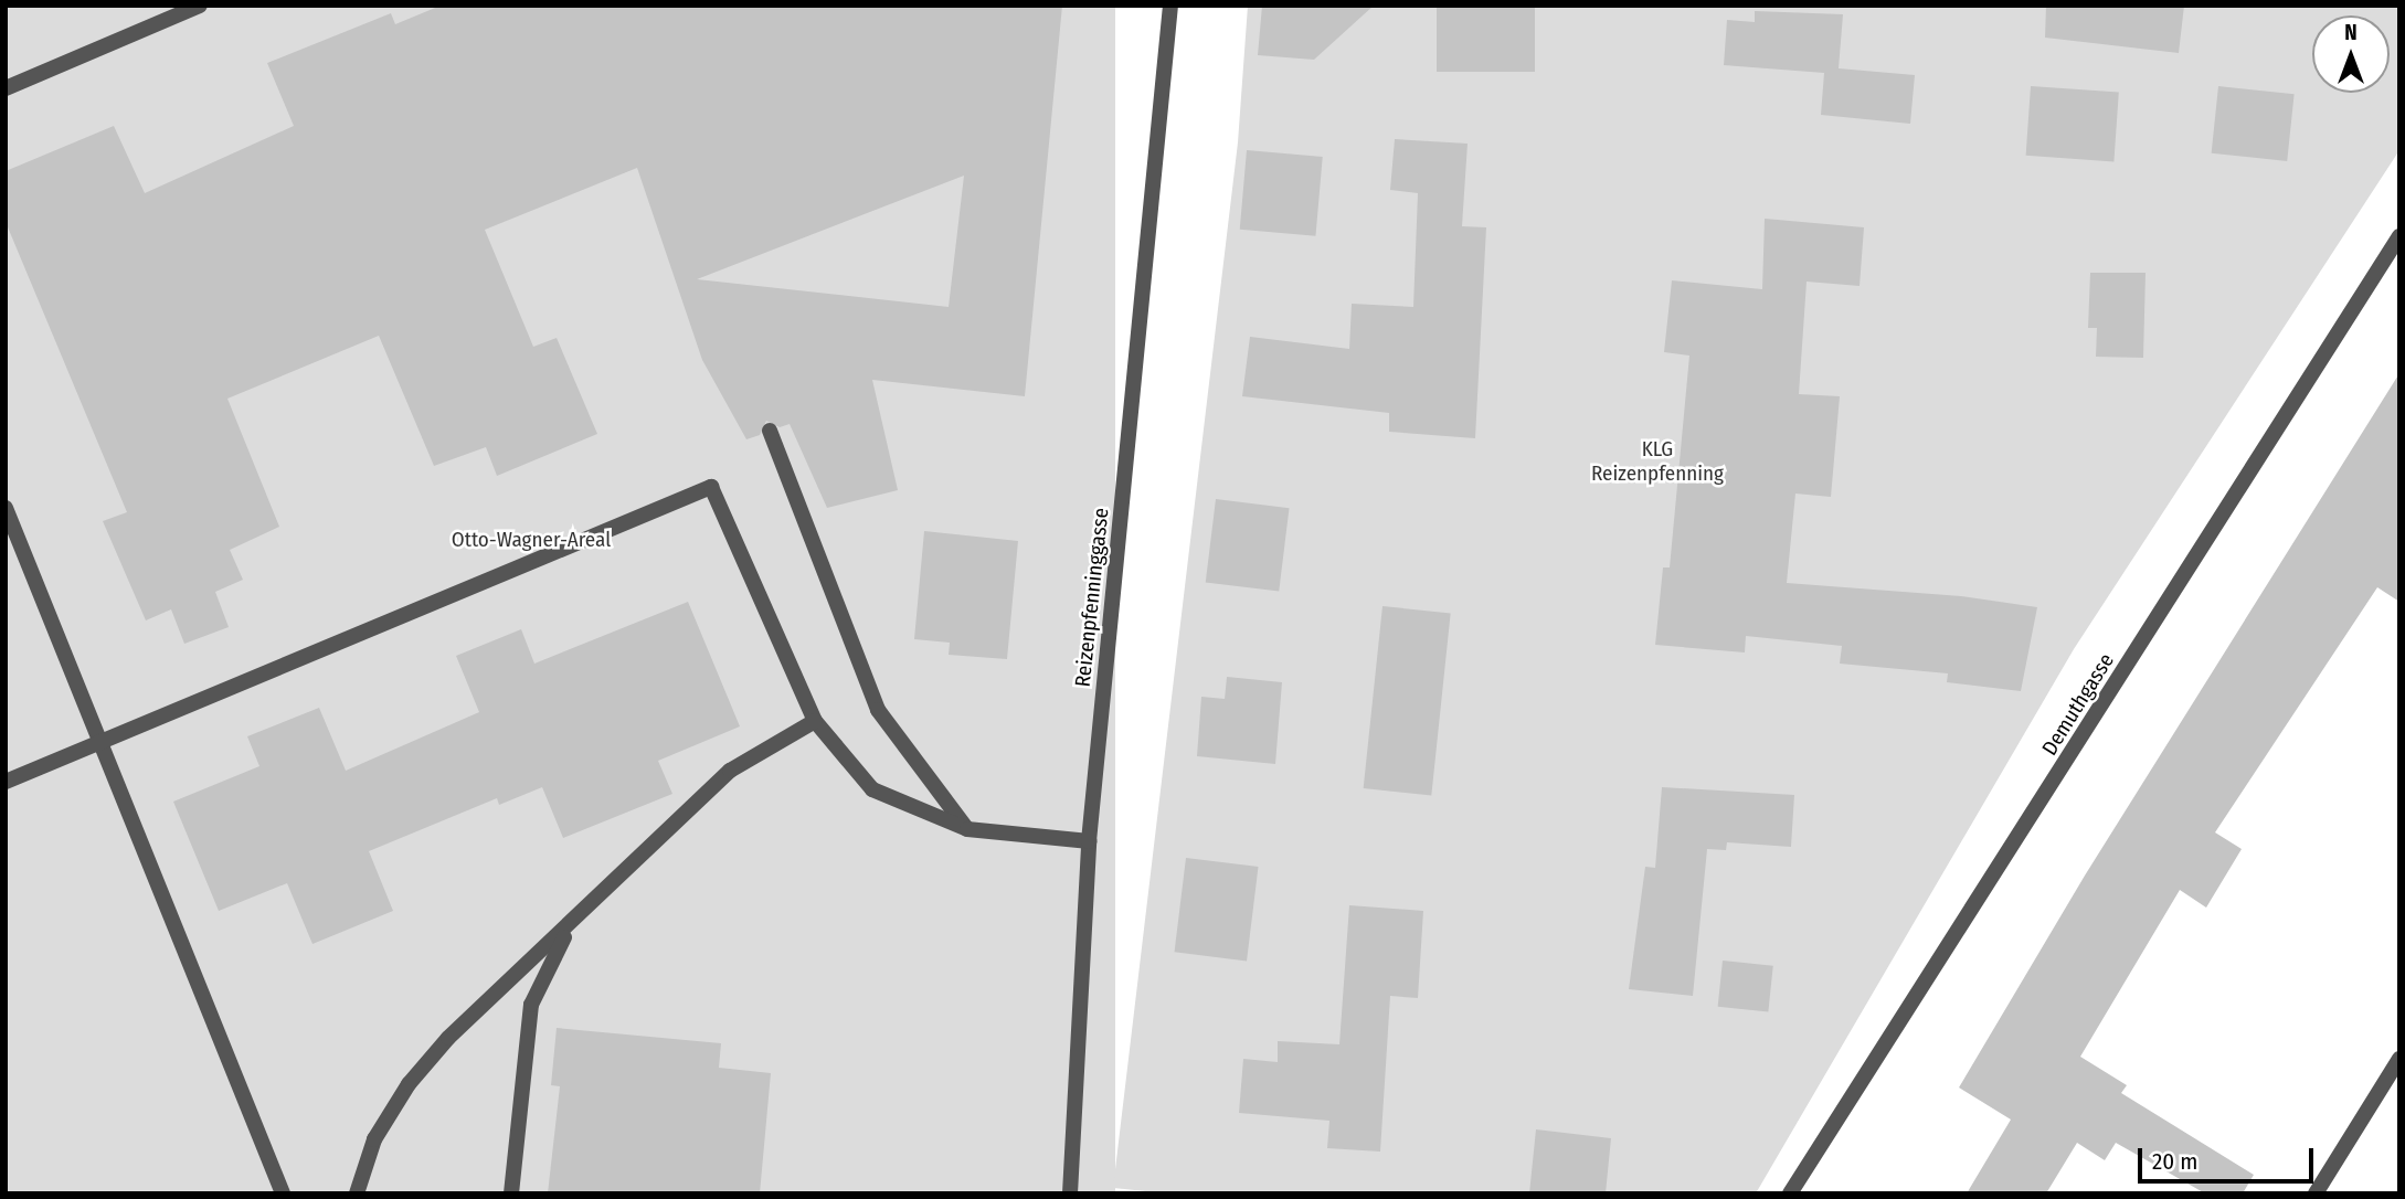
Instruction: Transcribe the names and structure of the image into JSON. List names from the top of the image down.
{
  "streets": {
    "street": ["Reizenpfenninggasse", "Demuthgasse"]
  },
  "parks": ["KLG Reizenpfenning", "Otto-Wagner-Areal"],
  "scale_bar": "20 m",
  "north": "top"
}
